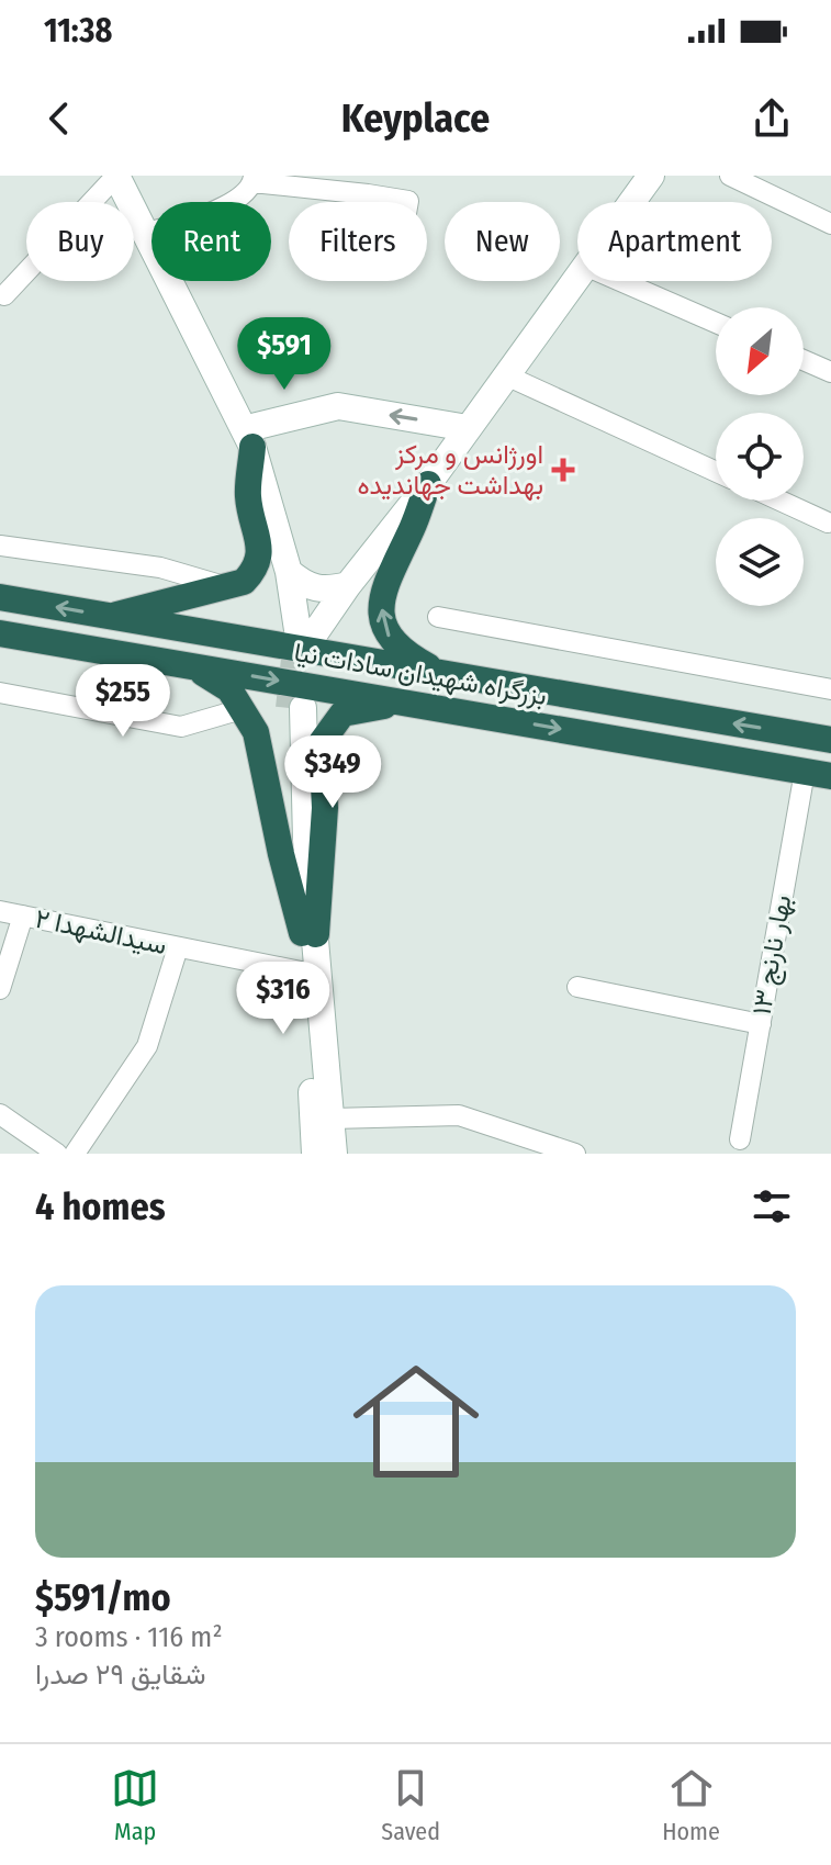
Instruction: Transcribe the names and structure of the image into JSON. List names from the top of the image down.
{
  "streets": {
    "highway": ["بزرگراه شهیدان سادات نیا"],
    "street": ["سیدالشهدا ۲", "بهار نارنج ۱۳"]
  },
  "crossings": [
    ["بزرگراه شهیدان سادات نیا", "بهار نارنج ۱۳"]
  ],
  "places": {
    "health": ["اورژانس و مرکز بهداشت جهاندیده"]
  },
  "north": "bottom left",
  "page": {
    "status": "11:38",
    "header": "Keyplace",
    "chip": [
      "Buy",
      "Rent",
      "Filters",
      "New",
      "Apartment"
    ],
    "price": [
      "$591",
      "$255",
      "$349",
      "$316"
    ],
    "heading": "4 homes",
    "list": [
      {
        "name": "$591/mo",
        "note": "3 rooms · 116 m² · شقایق ۲۹ صدرا"
      }
    ],
    "tabs": ["Map", "Saved", "Home"]
  }
}
